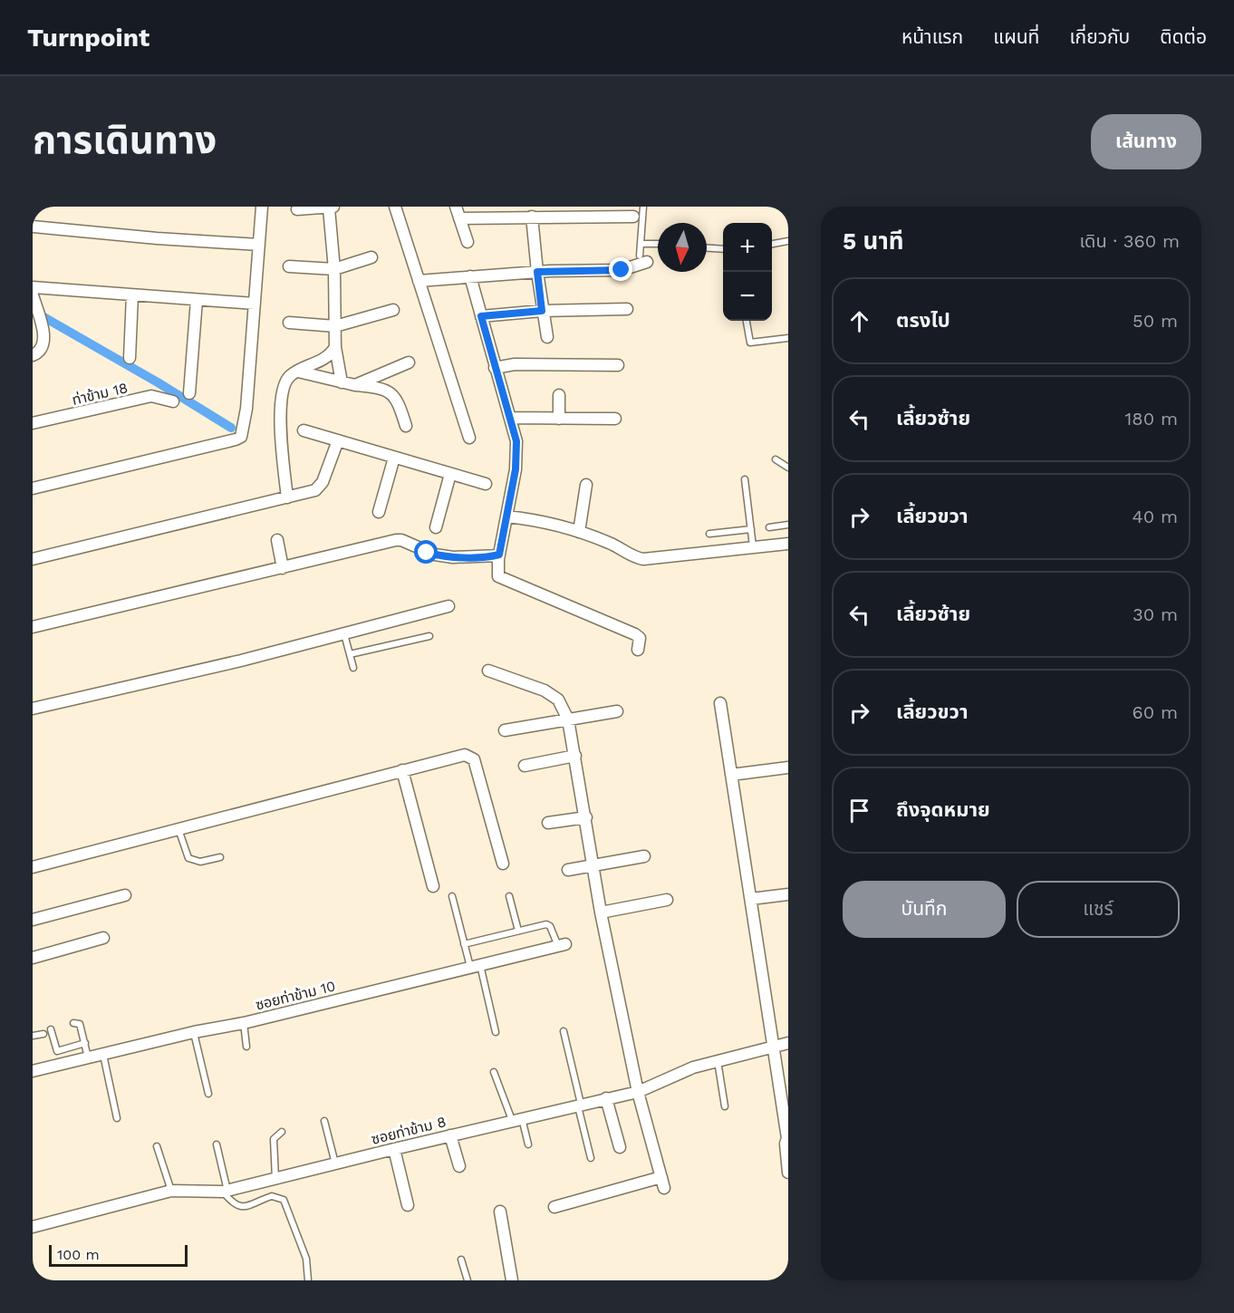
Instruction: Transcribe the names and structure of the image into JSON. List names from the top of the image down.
{
  "streets": {
    "street": ["ท่าข้าม 18", "ซอยท่าข้าม 10", "ซอยท่าข้าม 8"]
  },
  "scale_bar": "100 m",
  "north": "bottom",
  "page": {
    "header": "Turnpoint",
    "nav": [
      "หน้าแรก",
      "แผนที่",
      "เกี่ยวกับ",
      "ติดต่อ"
    ],
    "title": "การเดินทาง",
    "buttons": [
      "เส้นทาง",
      ["บันทึก", "แชร์"]
    ],
    "heading": ["5 นาที", "เดิน · 360 m"],
    "map_buttons": ["+", "−"],
    "list": [
      ["ตรงไป", "50 m"],
      ["เลี้ยวซ้าย", "180 m"],
      ["เลี้ยวขวา", "40 m"],
      ["เลี้ยวซ้าย", "30 m"],
      ["เลี้ยวขวา", "60 m"],
      "ถึงจุดหมาย"
    ],
    "scale": "100 m"
  }
}
